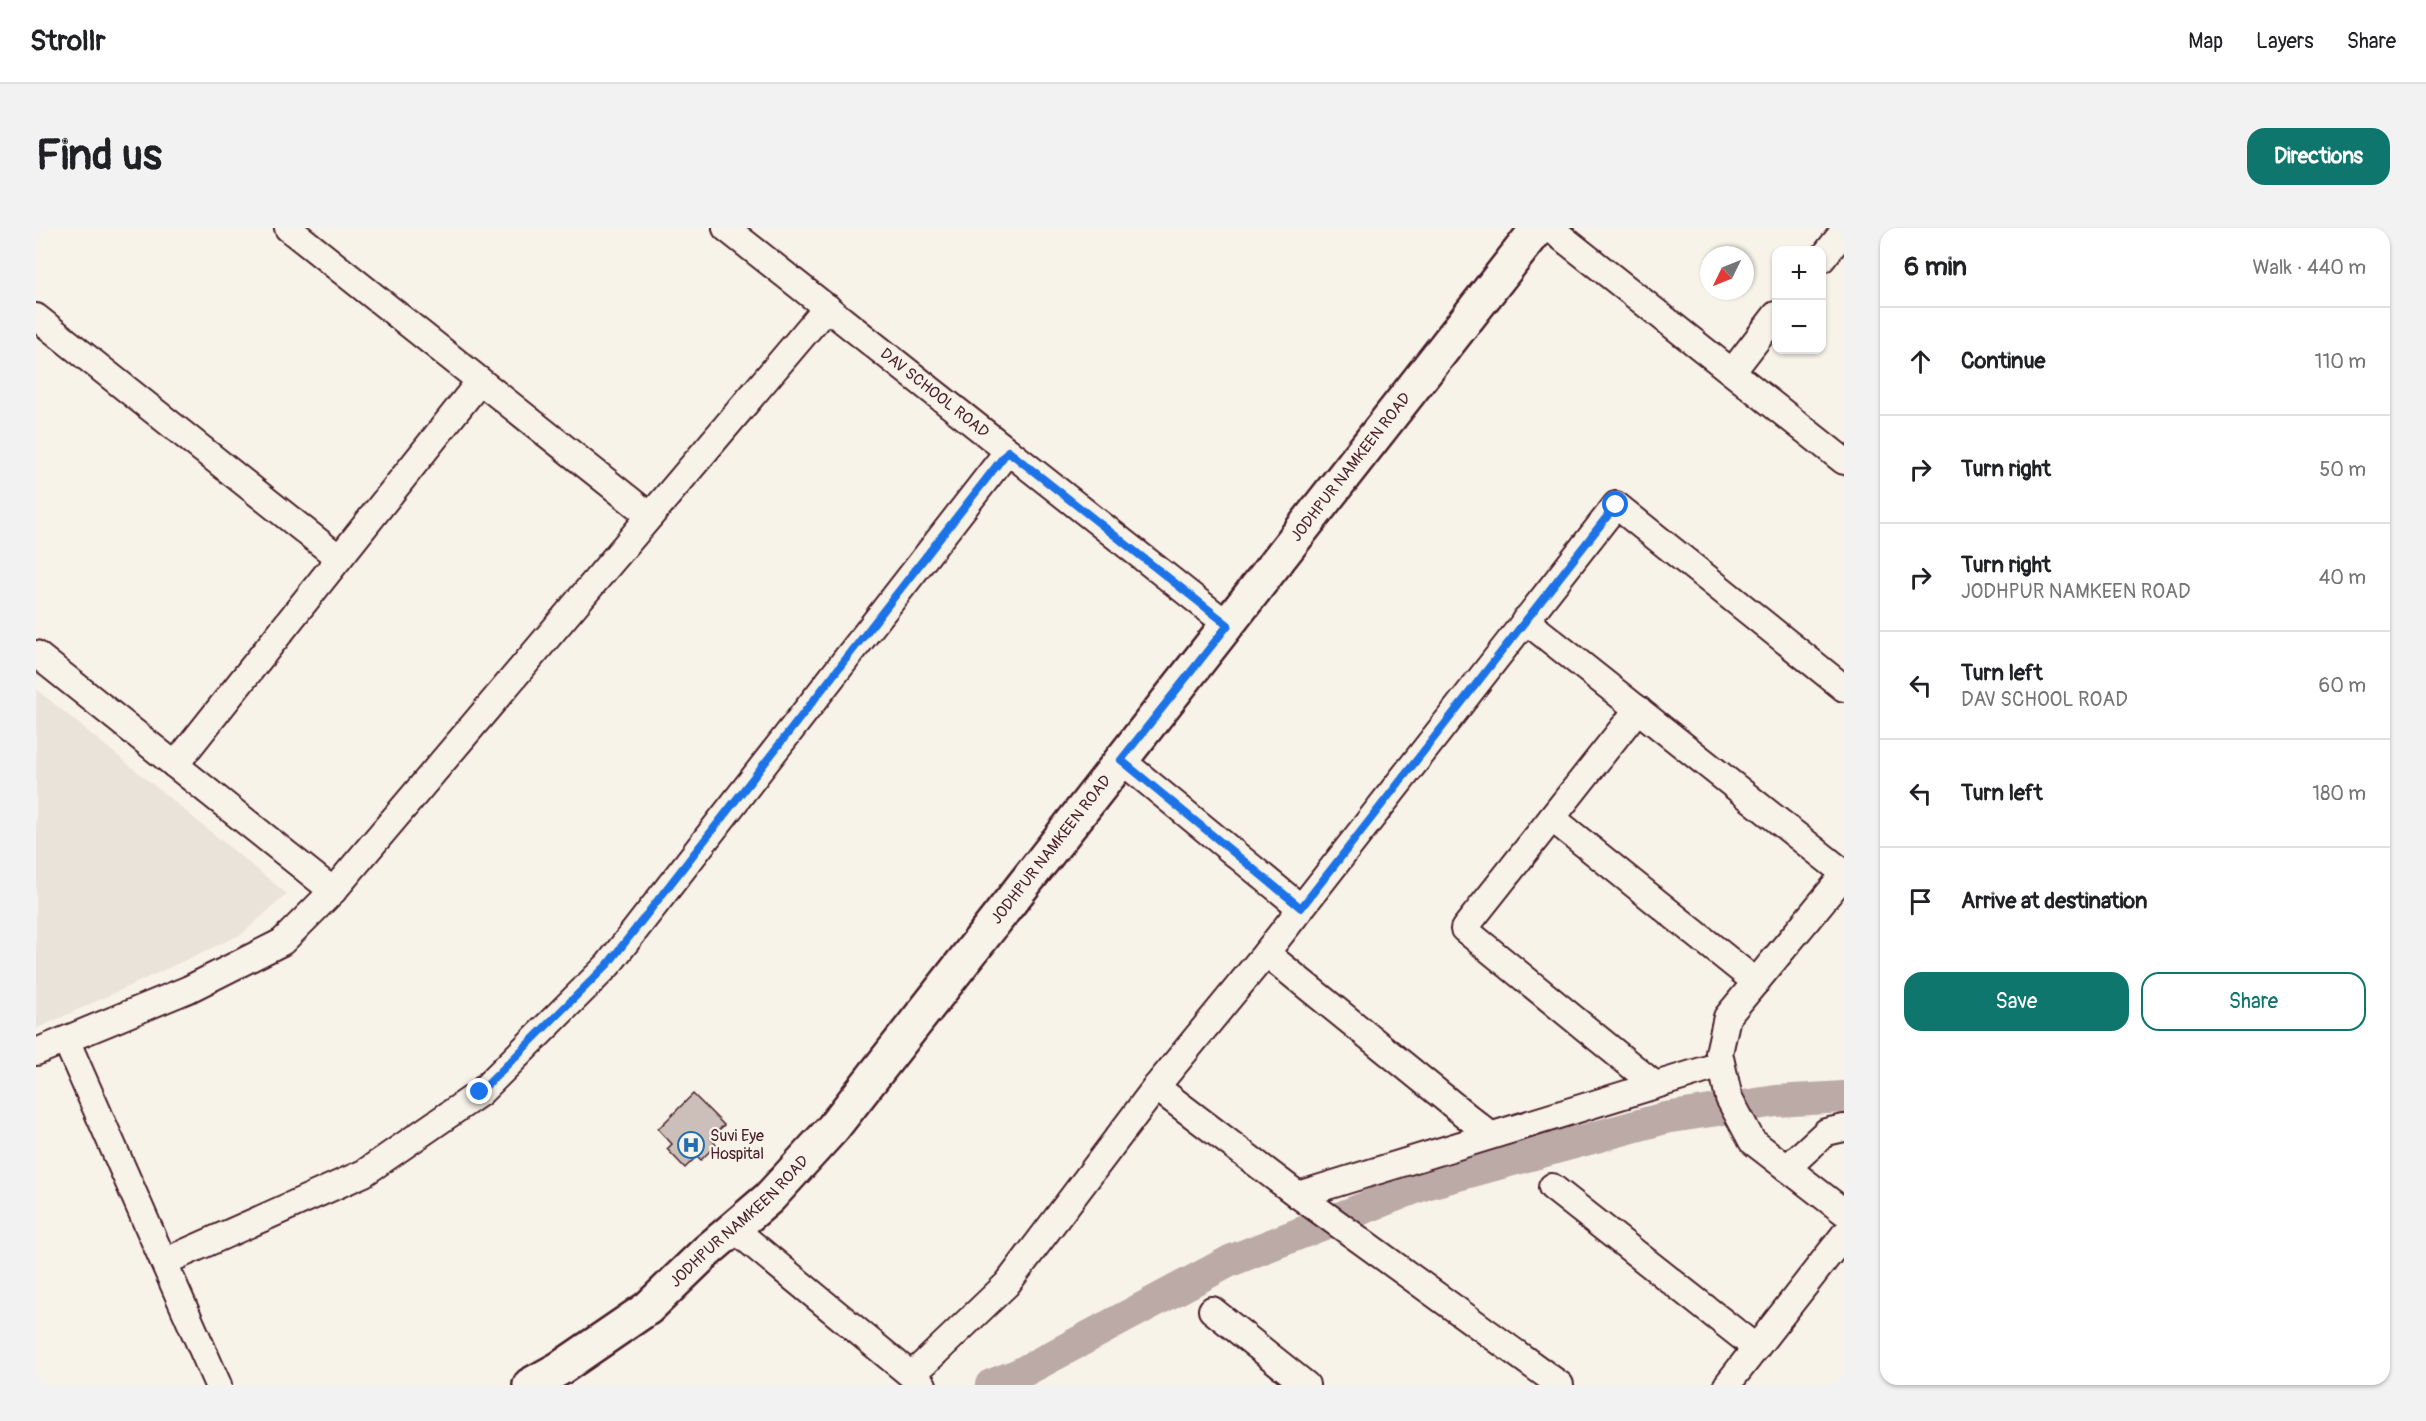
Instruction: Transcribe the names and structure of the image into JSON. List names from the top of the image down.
{
  "streets": {
    "street": ["DAV SCHOOL ROAD", "JODHPUR NAMKEEN ROAD"]
  },
  "crossings": [
    ["DAV SCHOOL ROAD", "JODHPUR NAMKEEN ROAD"]
  ],
  "places": {
    "hospital": ["Suvi Eye Hospital"]
  },
  "north": "bottom left",
  "page": {
    "header": "Strollr",
    "nav": ["Map", "Layers", "Share"],
    "buttons": [
      "Directions",
      ["Save", "Share"]
    ],
    "title": "Find us",
    "heading": ["6 min", "Walk · 440 m"],
    "map_buttons": ["+", "−"],
    "list": [
      ["Continue", "110 m"],
      ["Turn right", "50 m"],
      ["Turn right", "JODHPUR NAMKEEN ROAD", "40 m"],
      ["Turn left", "DAV SCHOOL ROAD", "60 m"],
      ["Turn left", "180 m"],
      "Arrive at destination"
    ]
  }
}
